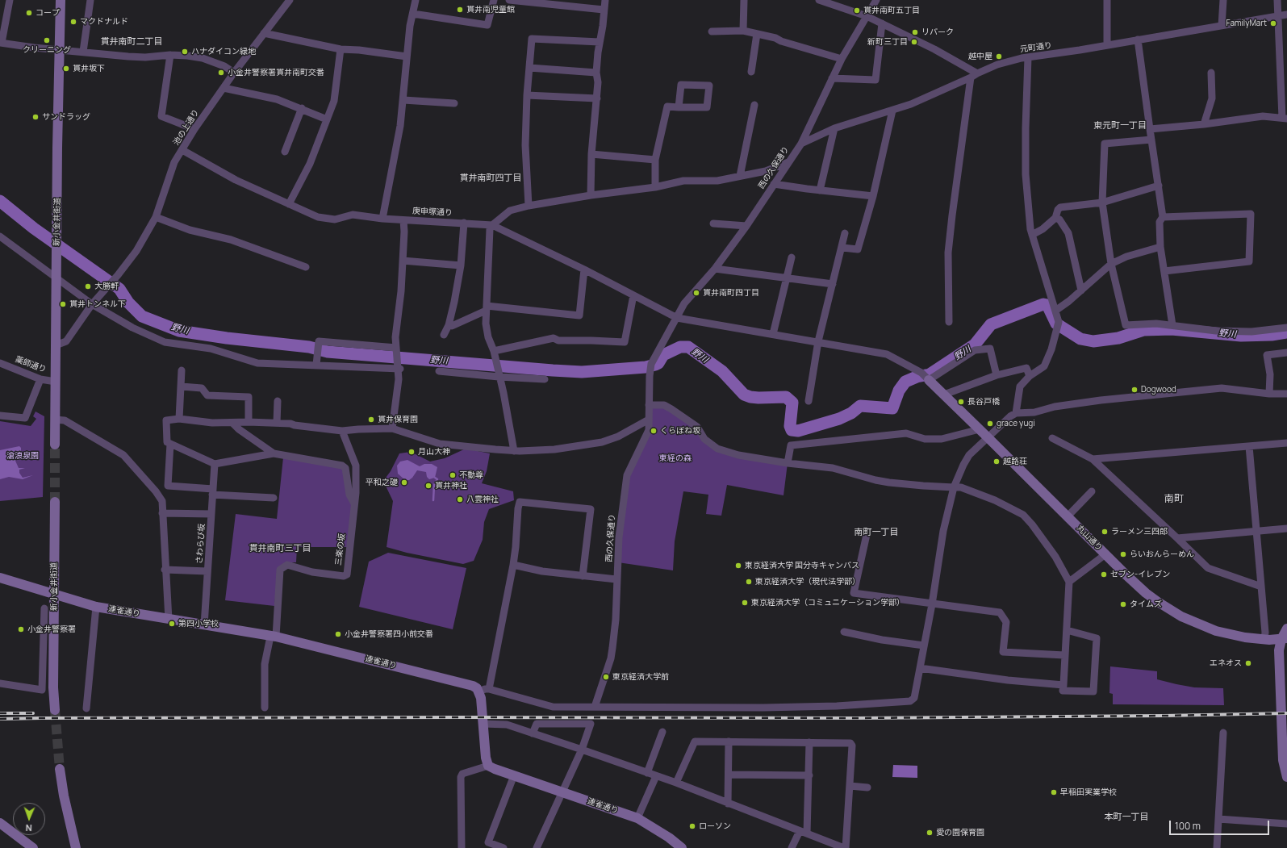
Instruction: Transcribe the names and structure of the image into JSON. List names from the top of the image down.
{
  "streets": {
    "main road": ["新小金井街道", "丸山通り", "連雀通り"],
    "street": [
      "元町通り",
      "池の上通り",
      "西の久保通り",
      "庚申塚通り",
      "薬師通り",
      "さわらび坂",
      "三楽の坂"
    ]
  },
  "crossings": [
    ["元町通り", "西の久保通り"],
    ["池の上通り", "庚申塚通り"],
    ["西の久保通り", "庚申塚通り"],
    ["庚申塚通り", "丸山通り"],
    ["新小金井街道", "薬師通り"],
    ["新小金井街道", "連雀通り"],
    ["さわらび坂", "連雀通り"],
    ["三楽の坂", "連雀通り"]
  ],
  "districts": [
    "貫井南町二丁目",
    "東元町一丁目",
    "貫井南町四丁目",
    "南町",
    "南町一丁目",
    "貫井南町三丁目",
    "本町一丁目"
  ],
  "water": ["野川"],
  "parks": ["滄浪泉園", "東経の森"],
  "places": [
    "貫井南児童館",
    "貫井南町五丁目",
    "コープ",
    "マクドナルド",
    "FamilyMart",
    "リパーク",
    "クリーニング",
    "新町三丁目",
    "ハナダイコン緑地",
    "越中屋",
    "貫井坂下",
    "小金井警察署貫井南町交番",
    "サンドラッグ",
    "大勝軒",
    "貫井南町四丁目",
    "貫井トンネル下",
    "Dogwood",
    "長谷戸橋",
    "貫井保育園",
    "grace yugi",
    "くらぼね坂",
    "月山大神",
    "越路荘",
    "不動尊",
    "平和之礎",
    "貫井神社",
    "八雲神社",
    "ラーメン三四郎",
    "らいおんらーめん",
    "東京経済大学 国分寺キャンパス",
    "セブン-イレブン",
    "東京経済大学（現代法学部）",
    "東京経済大学（コミュニケーション学部）",
    "タイムズ",
    "第四小学校",
    "小金井警察署",
    "小金井警察署四小前交番",
    "エネオス",
    "東京経済大学前",
    "早稲田実業学校",
    "ローソン",
    "愛の園保育園"
  ],
  "scale_bar": "100 m",
  "north": "bottom"
}
